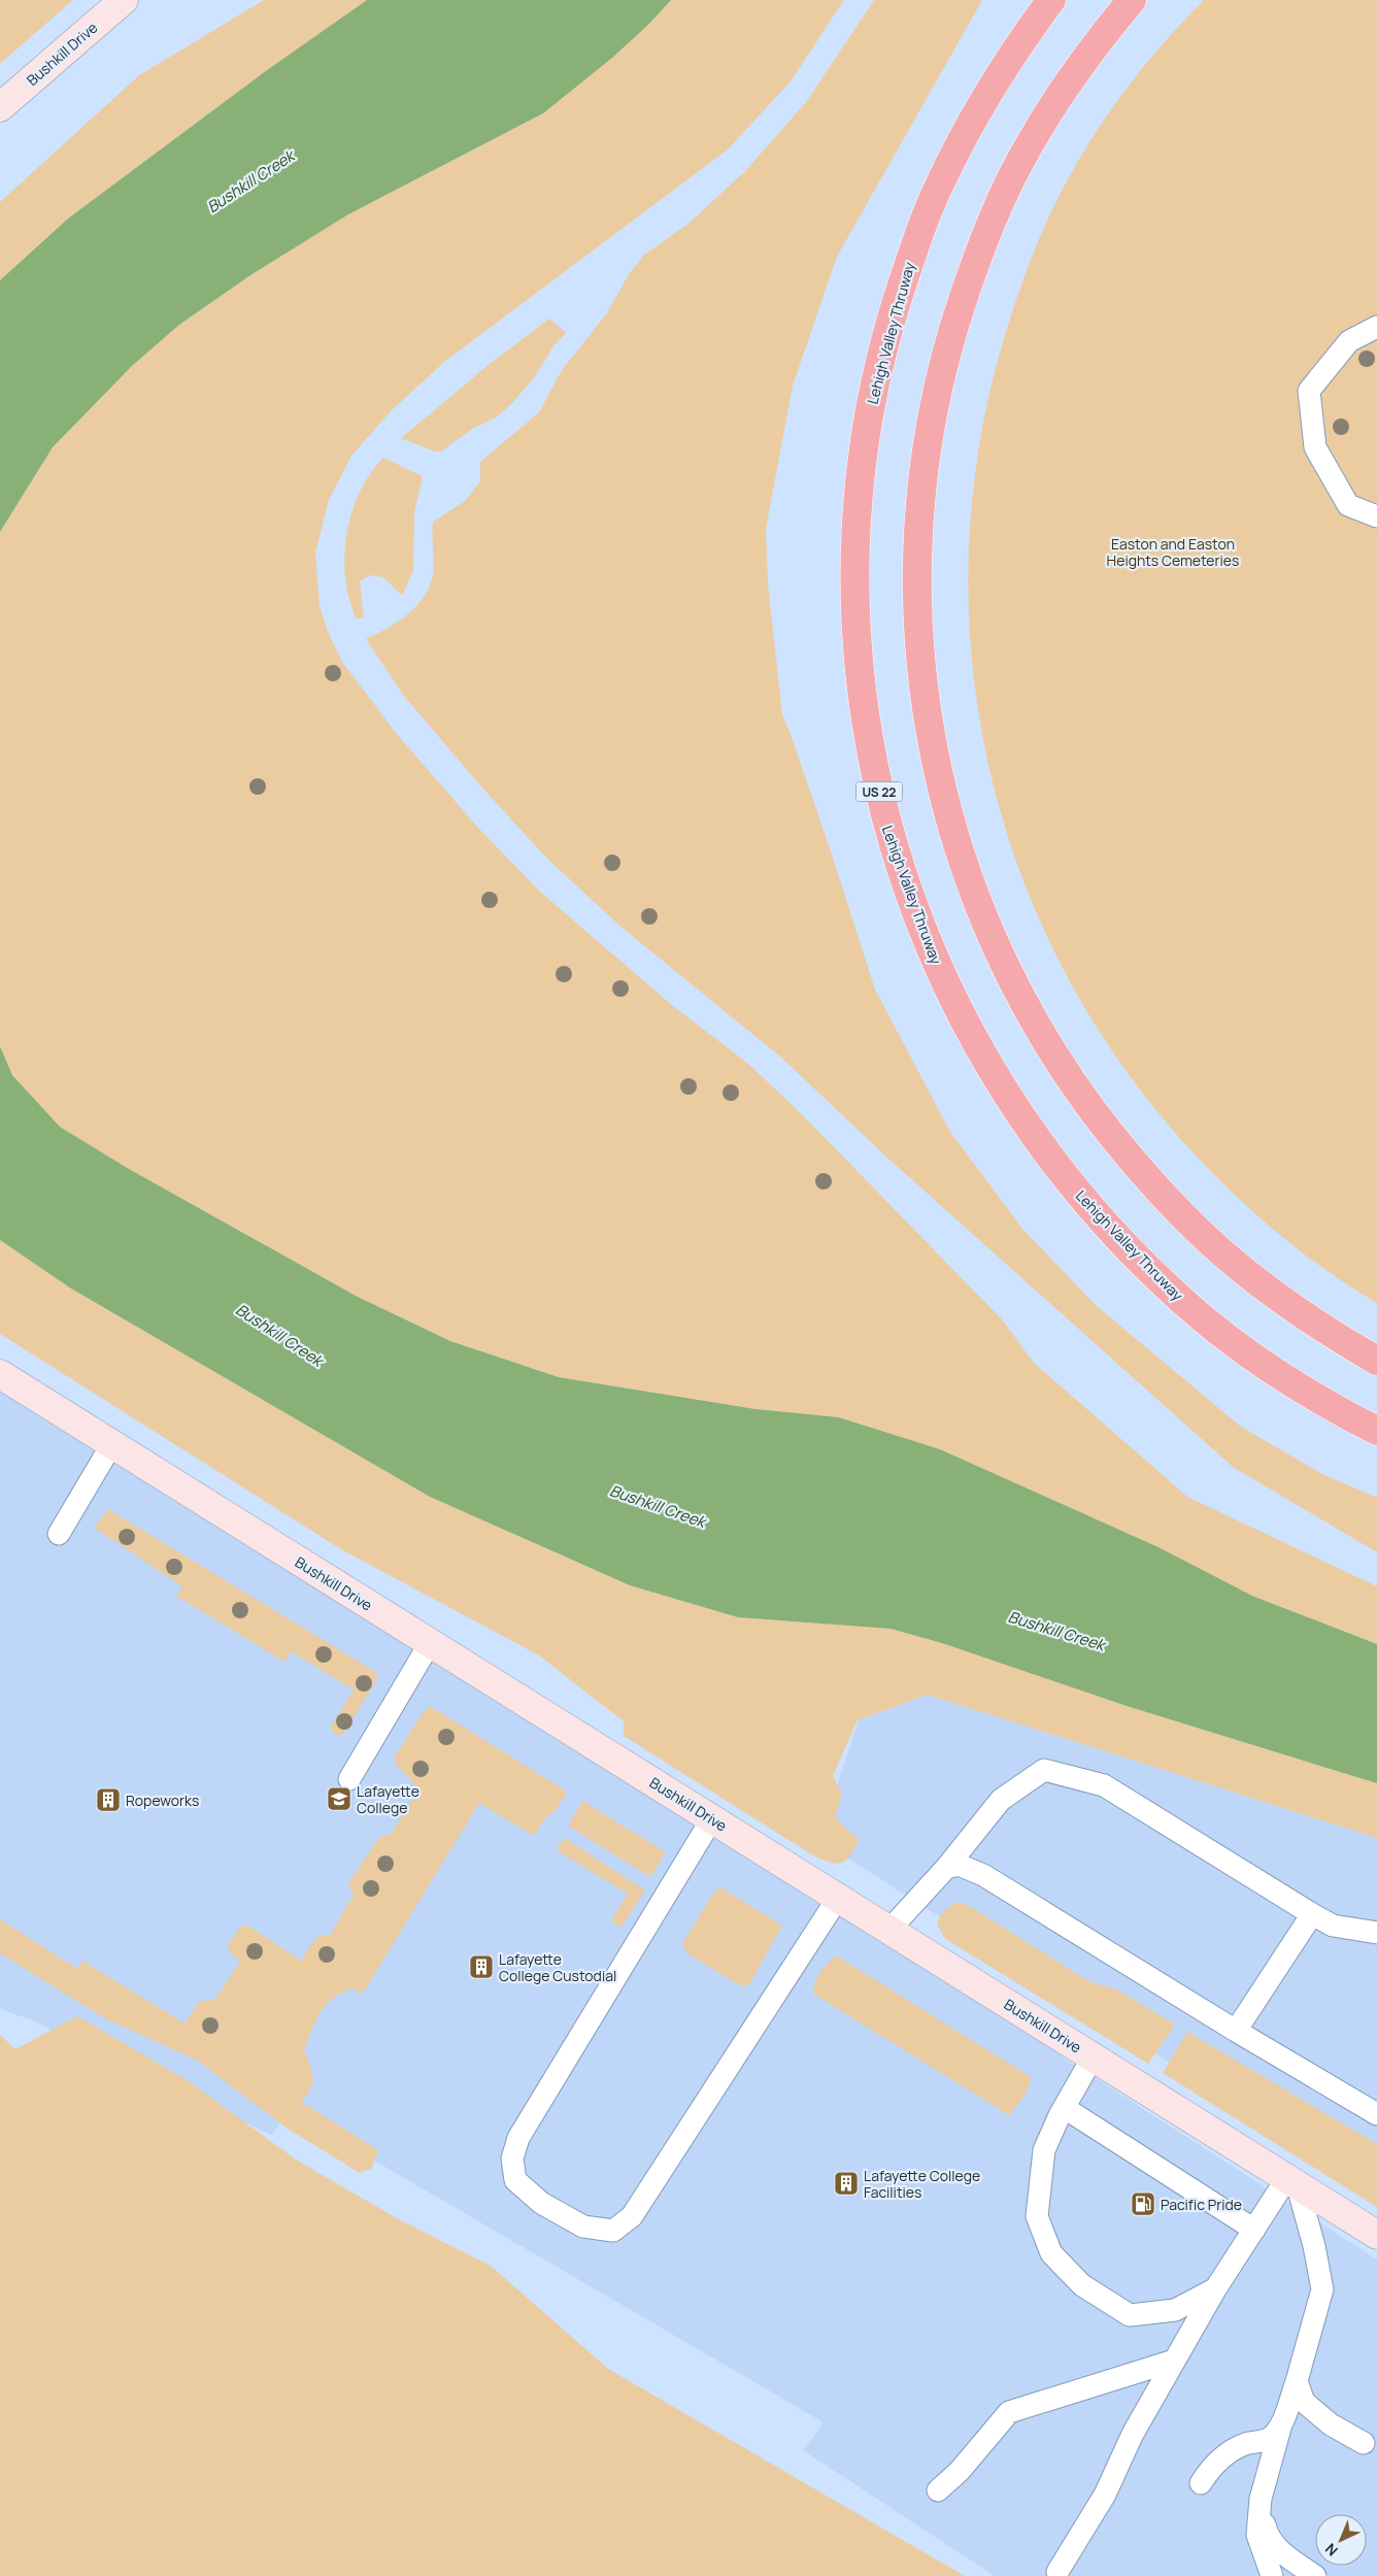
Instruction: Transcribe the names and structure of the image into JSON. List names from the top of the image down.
{
  "streets": {
    "highway": ["Lehigh Valley Thruway", "US 22"],
    "street": ["Bushkill Drive"]
  },
  "water": ["Bushkill Creek"],
  "parks": ["Easton and Easton Heights Cemeteries"],
  "places": {
    "school or university": ["Lafayette College"],
    "building": ["Ropeworks", "Lafayette College Custodial", "Lafayette College Facilities"],
    "fuel station": ["Pacific Pride"]
  },
  "north": "bottom left"
}
